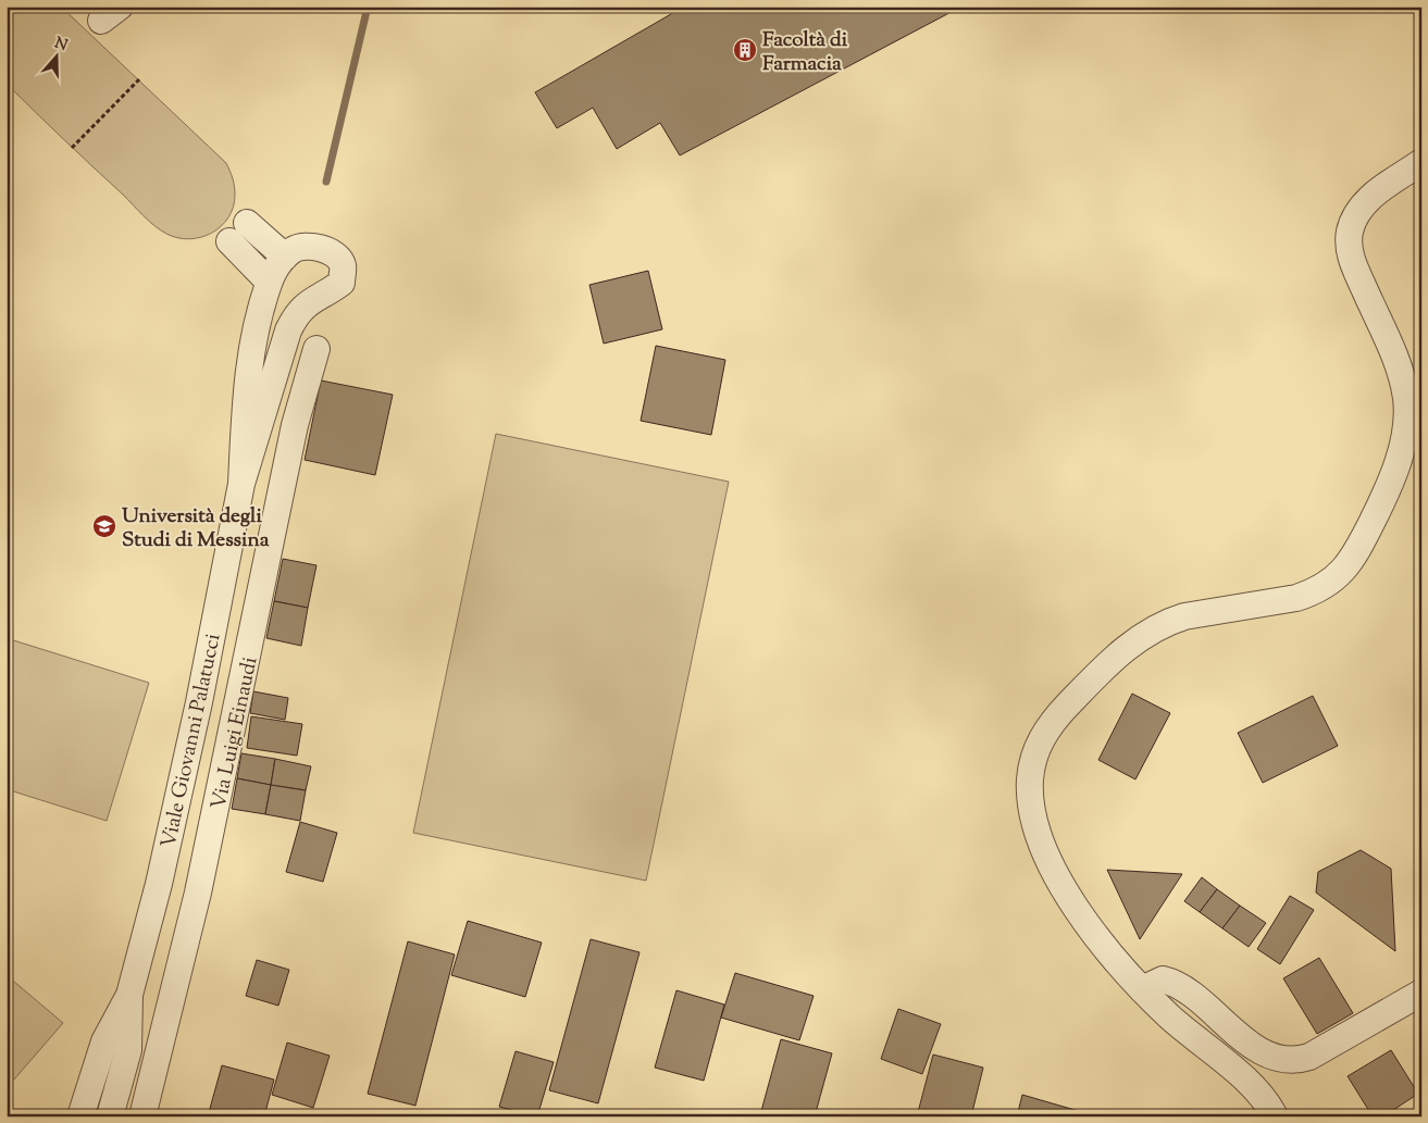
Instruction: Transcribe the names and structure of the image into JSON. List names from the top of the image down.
{
  "streets": {
    "street": ["Via Luigi Einaudi", "Viale Giovanni Palatucci"]
  },
  "places": {
    "building": ["Facoltà di Farmacia"],
    "school or university": ["Università degli Studi di Messina"]
  },
  "north": "top"
}
